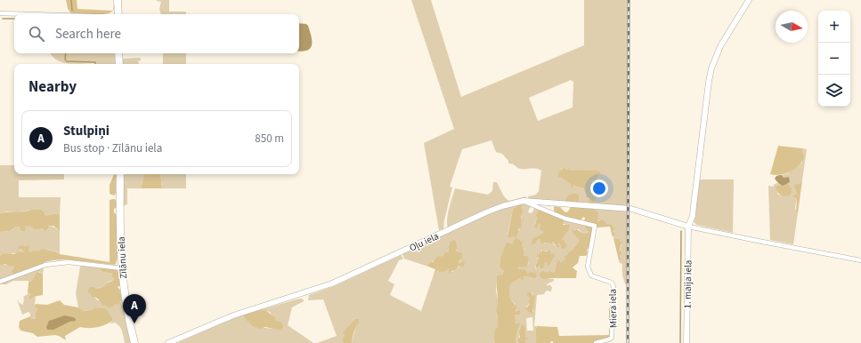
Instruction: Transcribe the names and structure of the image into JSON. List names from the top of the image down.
{
  "streets": {
    "highway": ["Zīlānu iela"],
    "street": ["Oļu iela", "1. maija iela", "Miera iela"]
  },
  "crossings": [
    ["Oļu iela", "1. maija iela"],
    ["Oļu iela", "Miera iela"]
  ],
  "north": "right",
  "page": {
    "map_buttons": ["+", "−"],
    "search": "Search here",
    "heading": "Nearby",
    "list": [
      {
        "mark": "A",
        "name": "Stulpiņi",
        "note": "Bus stop · Zīlānu iela",
        "value": "850 m"
      }
    ],
    "pins": "A"
  }
}
